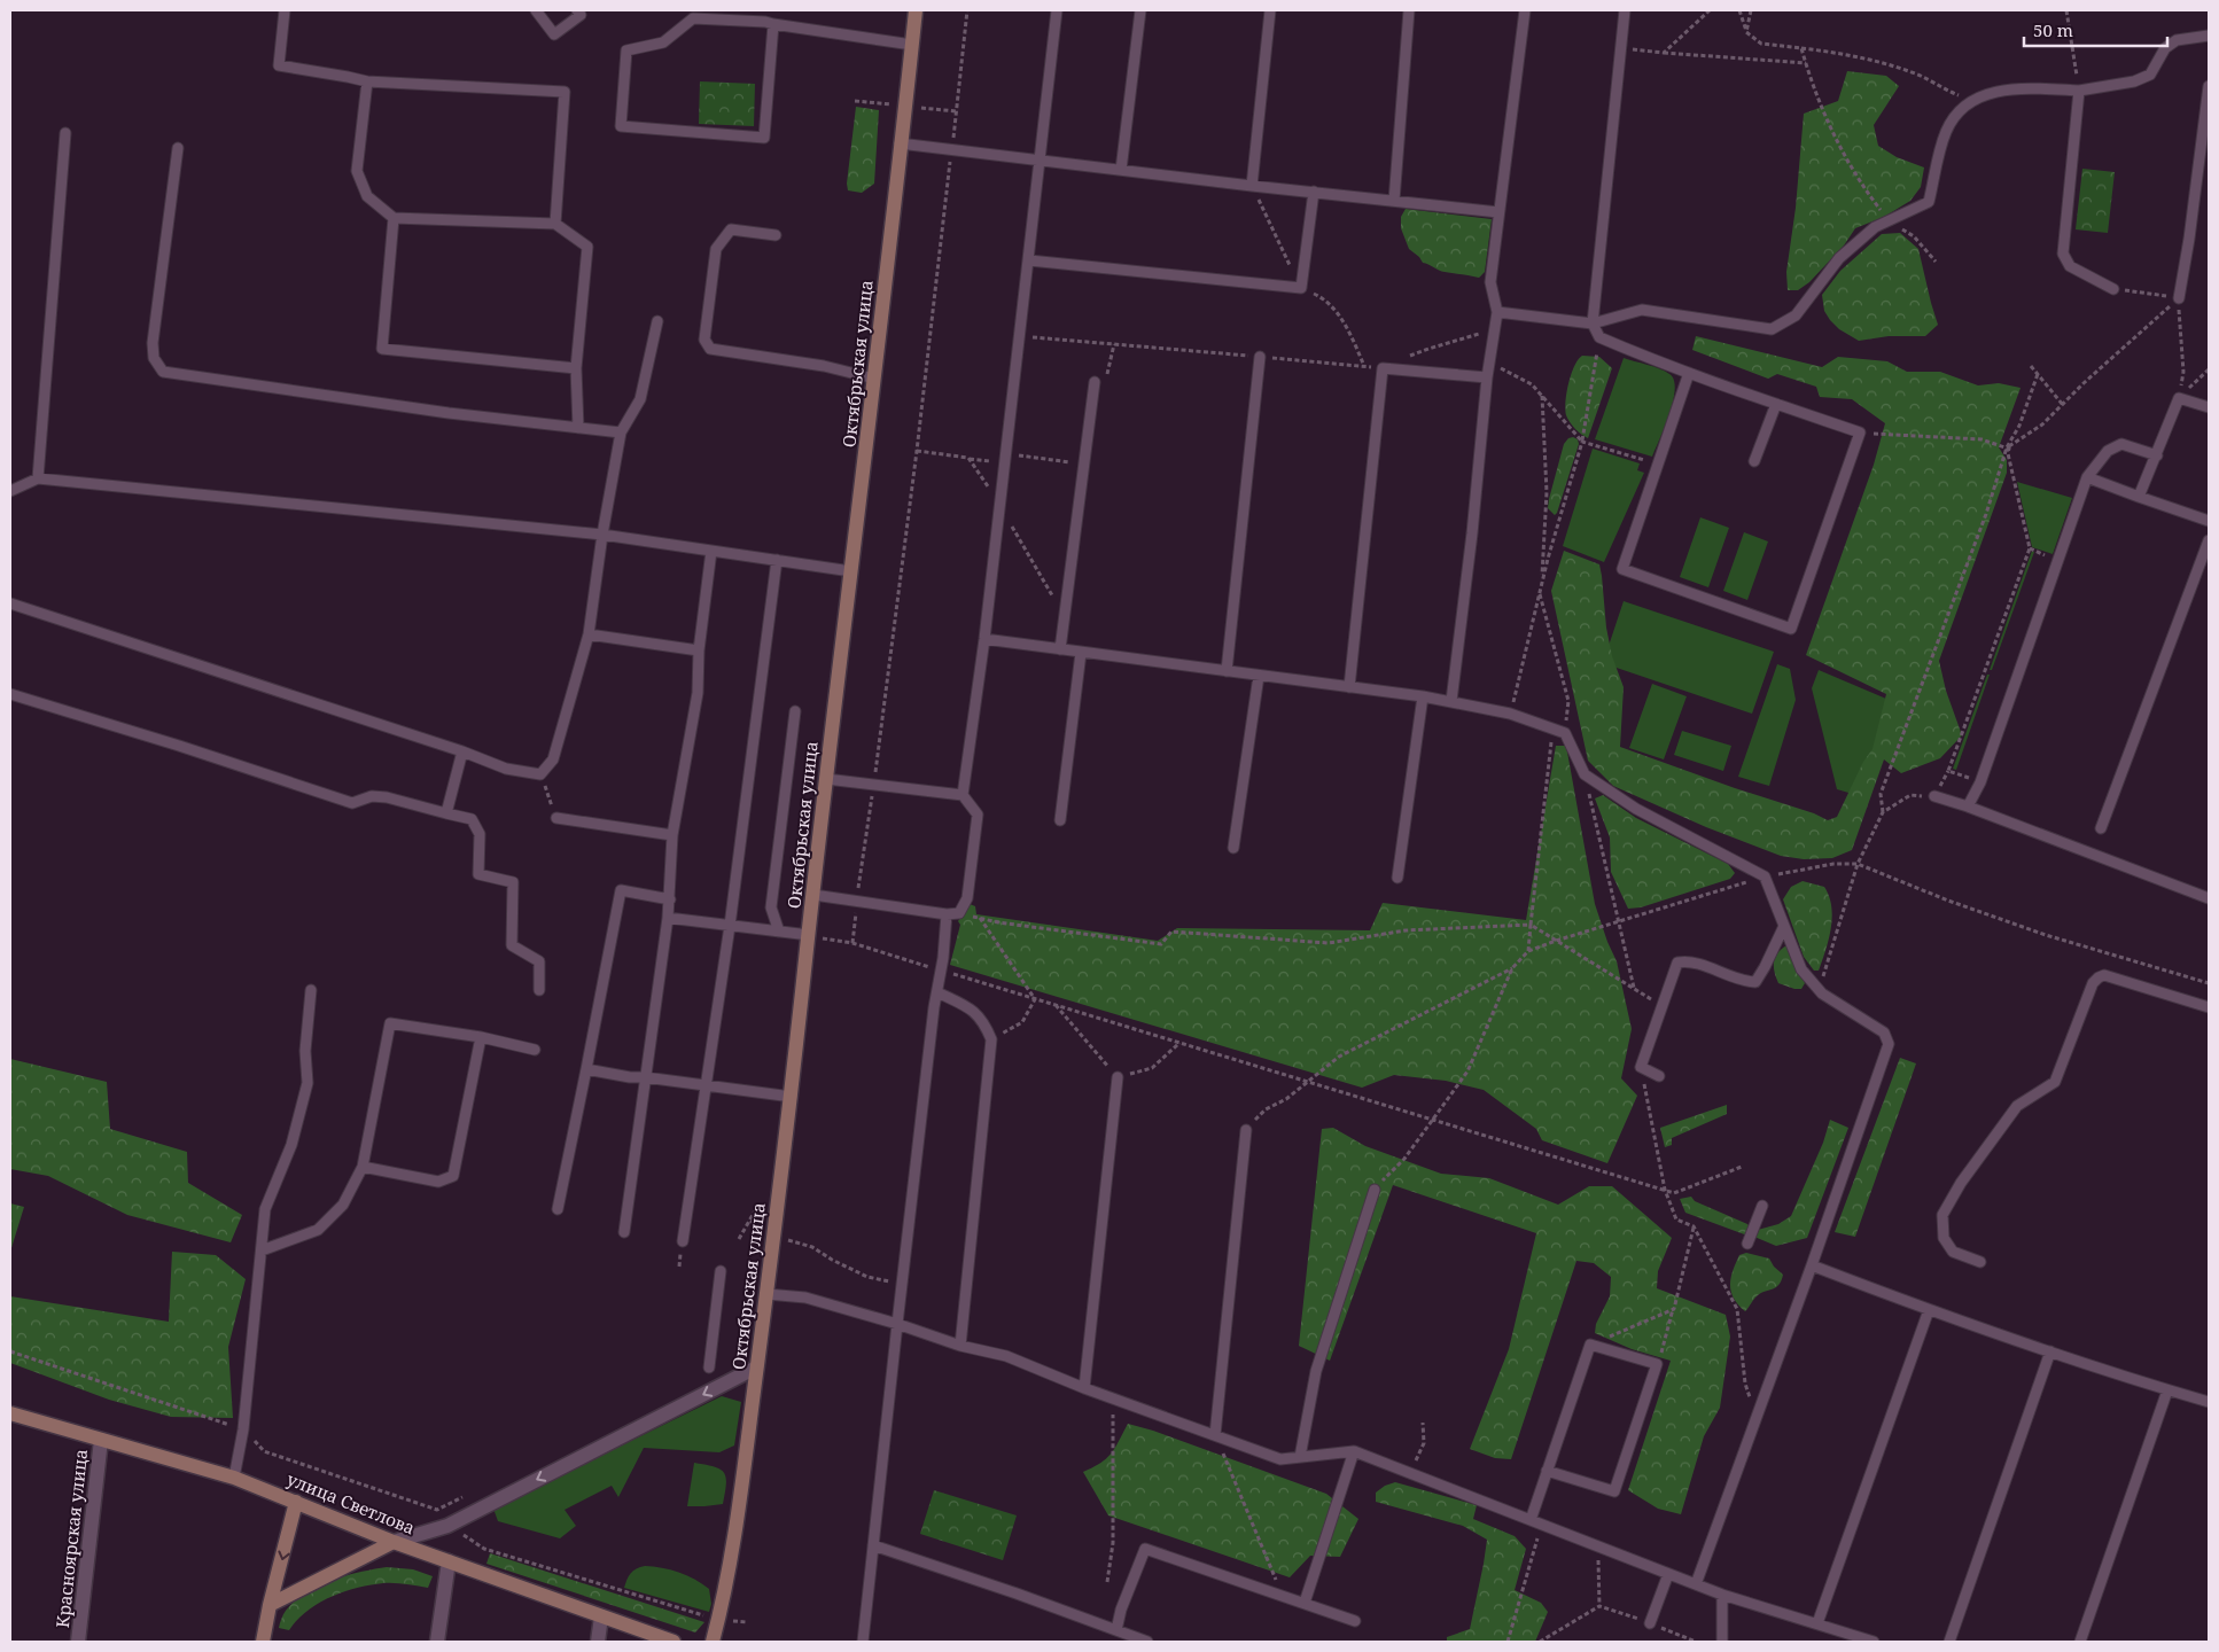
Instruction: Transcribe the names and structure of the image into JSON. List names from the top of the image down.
{
  "streets": {
    "main road": ["Октябрьская улица", "улица Светлова"],
    "street": ["Красноярская улица"]
  },
  "crossings": [
    ["улица Светлова", "Красноярская улица"]
  ],
  "scale_bar": "50 m"
}
